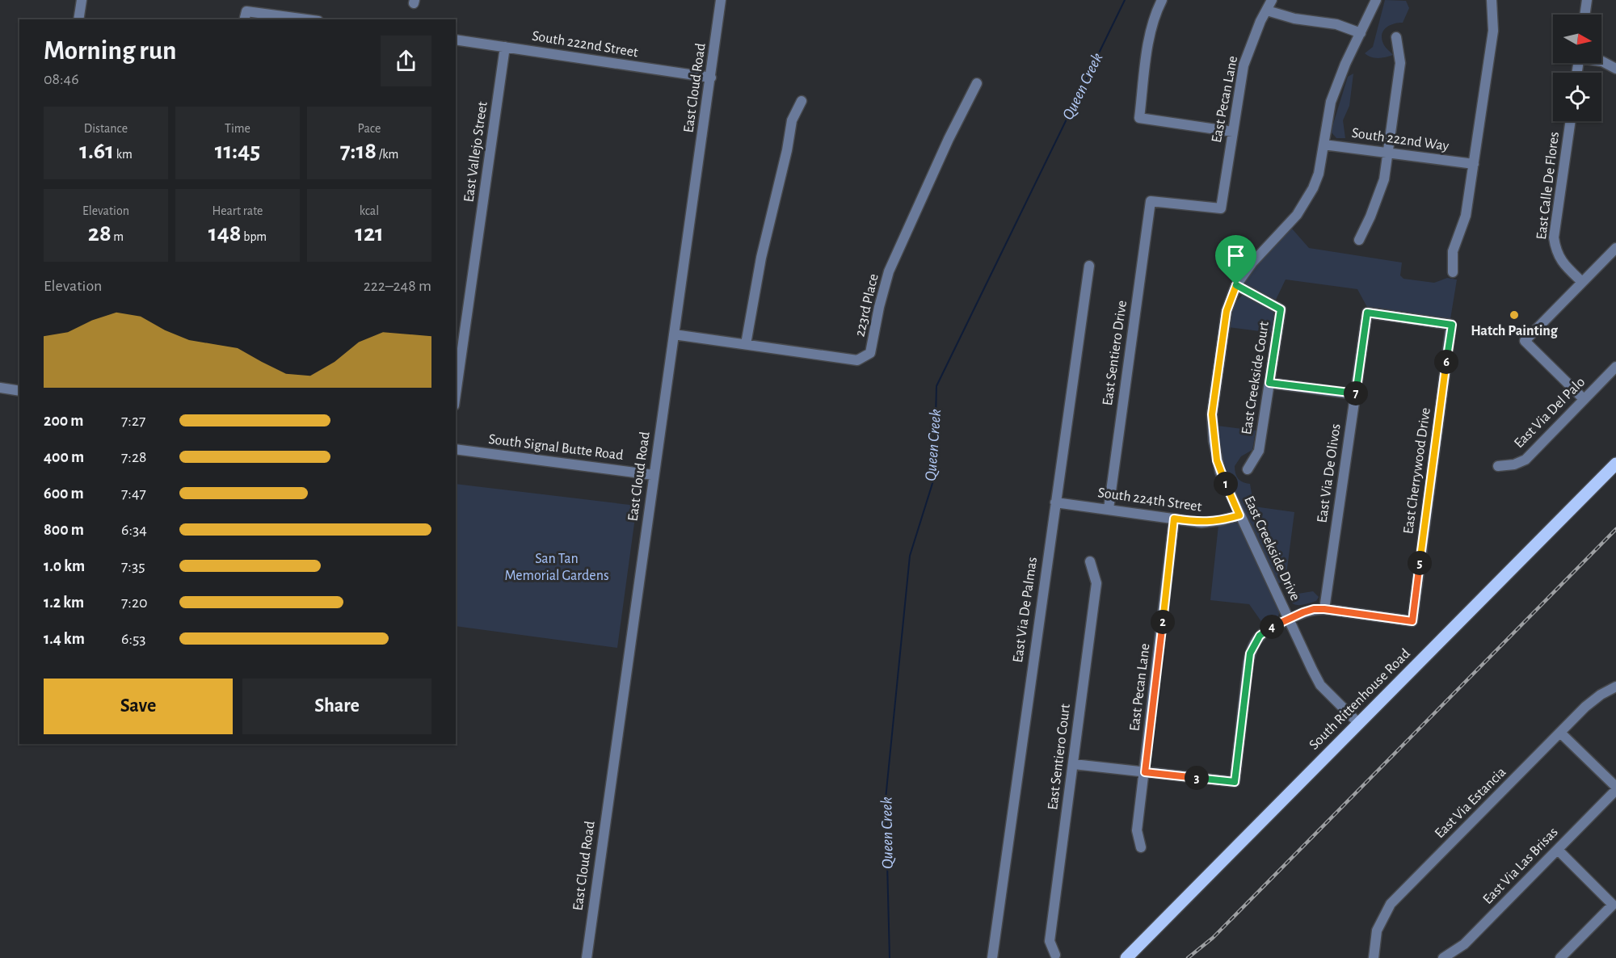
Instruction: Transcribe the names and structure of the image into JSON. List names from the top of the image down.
{
  "streets": {
    "main road": ["South Rittenhouse Road"],
    "street": [
      "South 222nd Street",
      "East Cloud Road",
      "East Pecan Lane",
      "South 222nd Way",
      "East Vallejo Street",
      "East Calle De Flores",
      "223rd Place",
      "East Sentiero Drive",
      "East Creekside Court",
      "East Via Del Palo",
      "South Signal Butte Road",
      "East Cherrywood Drive",
      "East Via De Olivos",
      "South 224th Street",
      "East Creekside Drive",
      "East Via De Palmas",
      "East Sentiero Court",
      "East Via Estancia",
      "East Via Las Brisas"
    ]
  },
  "crossings": [
    ["South 222nd Street", "East Cloud Road"],
    ["South 222nd Street", "East Vallejo Street"],
    ["East Cloud Road", "223rd Place"],
    ["East Cloud Road", "South Signal Butte Road"],
    ["East Pecan Lane", "East Sentiero Drive"],
    ["East Pecan Lane", "South 224th Street"],
    ["South 222nd Way", "East Creekside Drive"],
    ["East Sentiero Drive", "South 224th Street"],
    ["East Creekside Court", "East Creekside Drive"],
    ["East Cherrywood Drive", "East Via De Olivos"],
    ["South 224th Street", "East Creekside Drive"],
    ["South 224th Street", "East Via De Palmas"],
    ["East Creekside Drive", "South Rittenhouse Road"]
  ],
  "water": ["Queen Creek"],
  "parks": ["San Tan Memorial Gardens"],
  "places": ["Hatch Painting"],
  "north": "right",
  "page": {
    "heading": ["Morning run", "08:46"],
    "stats": [
      ["Distance", "1.61 km"],
      ["Time", "11:45"],
      ["Pace", "7:18 /km"],
      ["Elevation", "28 m"],
      ["Heart rate", "148 bpm"],
      ["kcal", "121"]
    ],
    "chart": ["Elevation", "222–248 m"],
    "pins": [
      "6",
      "7",
      "1",
      "5",
      "2",
      "4",
      "3"
    ],
    "list": [
      {
        "name": "200 m",
        "note": "7:27"
      },
      {
        "name": "400 m",
        "note": "7:28"
      },
      {
        "name": "600 m",
        "note": "7:47"
      },
      {
        "name": "800 m",
        "note": "6:34"
      },
      {
        "name": "1.0 km",
        "note": "7:35"
      },
      {
        "name": "1.2 km",
        "note": "7:20"
      },
      {
        "name": "1.4 km",
        "note": "6:53"
      }
    ],
    "buttons": ["Save", "Share"]
  }
}
